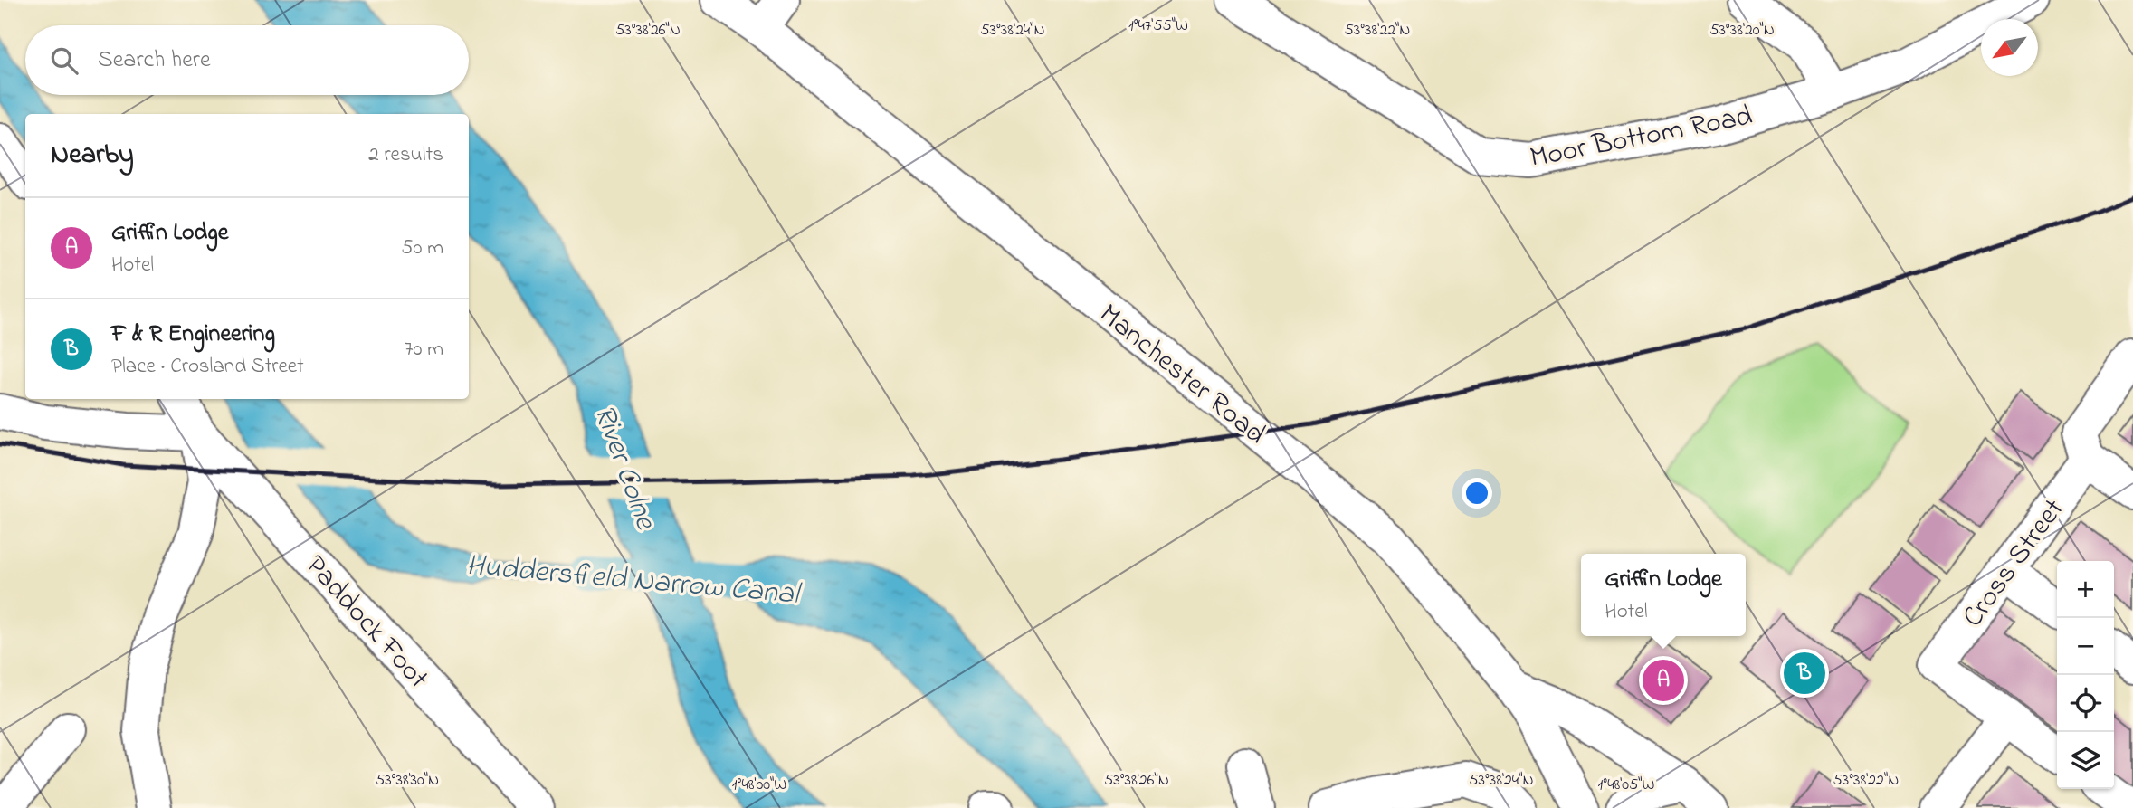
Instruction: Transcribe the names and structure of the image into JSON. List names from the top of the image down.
{
  "streets": {
    "street": [
      "Moor Bottom Road",
      "Manchester Road",
      "Cross Street",
      "Paddock Foot"
    ]
  },
  "water": ["River Colne", "Huddersfield Narrow Canal"],
  "north": "bottom left",
  "page": {
    "search": "Search here",
    "heading": ["Nearby", "2 results"],
    "list": [
      {
        "mark": "A",
        "name": "Griffin Lodge",
        "note": "Hotel",
        "value": "50 m"
      },
      {
        "mark": "B",
        "name": "F & R Engineering",
        "note": "Place · Crosland Street",
        "value": "70 m"
      }
    ],
    "popup": ["Griffin Lodge", "Hotel"],
    "map_buttons": ["+", "−"],
    "pins": ["B", "A"]
  },
  "coordinates": [
    "1°47'55\"W",
    "53°38'22\"N",
    "53°38'26\"N",
    "53°38'24\"N",
    "53°38'20\"N",
    "53°38'30\"N",
    "1°48'00\"W",
    "1°48'05\"W"
  ]
}
